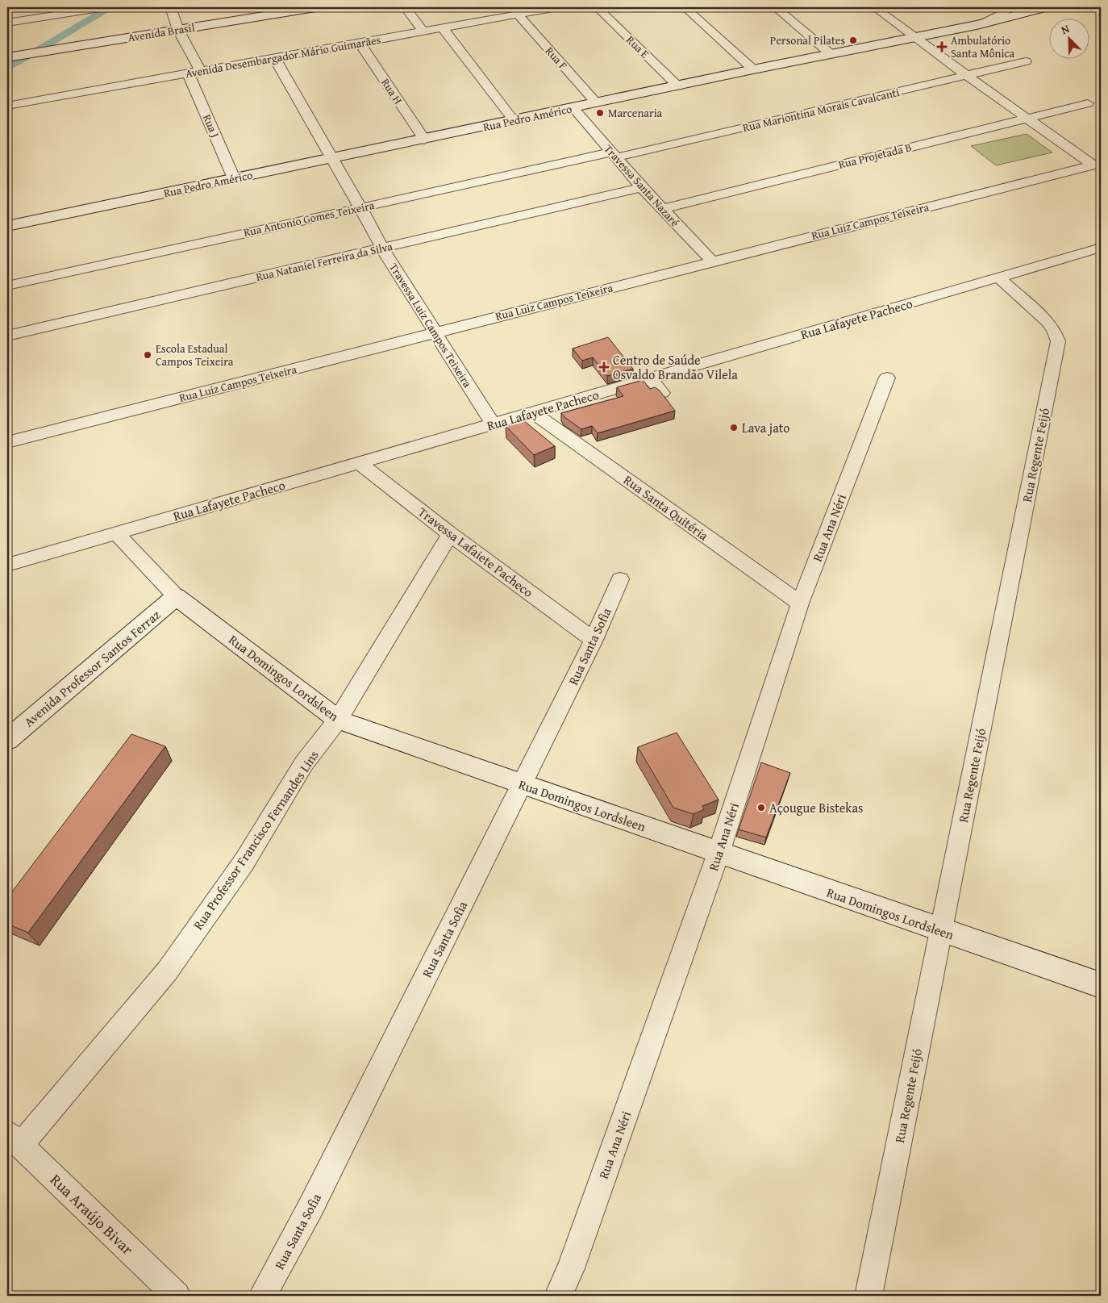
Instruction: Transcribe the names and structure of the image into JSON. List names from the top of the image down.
{
  "streets": {
    "street": [
      "Avenida Brasil",
      "Rua E",
      "Avenida Desembargador Mário Guimarães",
      "Rua F",
      "Rua H",
      "Rua Mariontina Morais Cavalcanti",
      "Rua Pedro Américo",
      "Rua J",
      "Rua Projetada B",
      "Travessa Santa Nazaré",
      "Rua Antonio Gomes Teixeira",
      "Rua Luiz Campos Teixeira",
      "Rua Nataniel Ferreira da Silva",
      "Rua Lafayete Pacheco",
      "Travessa Luiz Campos Teixeira",
      "Rua Regente Feijó",
      "Rua Santa Quitéria",
      "Rua Ana Néri",
      "Travessa Lafaiete Pacheco",
      "Rua Santa Sofia",
      "Avenida Professor Santos Ferraz",
      "Rua Domingos Lordsleen",
      "Rua Professor Francisco Fernandes Lins",
      "Rua Araújo Bivar"
    ]
  },
  "crossings": [
    ["Avenida Brasil", "Rua J"],
    ["Rua E", "Rua Pedro Américo"],
    ["Avenida Desembargador Mário Guimarães", "Rua F"],
    ["Avenida Desembargador Mário Guimarães", "Rua H"],
    ["Avenida Desembargador Mário Guimarães", "Rua J"],
    ["Avenida Desembargador Mário Guimarães", "Travessa Luiz Campos Teixeira"],
    ["Rua F", "Rua Pedro Américo"],
    ["Rua H", "Rua Pedro Américo"],
    ["Rua Mariontina Morais Cavalcanti", "Travessa Santa Nazaré"],
    ["Rua Mariontina Morais Cavalcanti", "Rua Antonio Gomes Teixeira"],
    ["Rua Pedro Américo", "Rua J"],
    ["Rua Pedro Américo", "Travessa Santa Nazaré"],
    ["Rua Pedro Américo", "Travessa Luiz Campos Teixeira"],
    ["Rua Projetada B", "Travessa Santa Nazaré"],
    ["Travessa Santa Nazaré", "Rua Antonio Gomes Teixeira"],
    ["Travessa Santa Nazaré", "Rua Luiz Campos Teixeira"],
    ["Travessa Santa Nazaré", "Rua Nataniel Ferreira da Silva"],
    ["Rua Antonio Gomes Teixeira", "Travessa Luiz Campos Teixeira"],
    ["Rua Luiz Campos Teixeira", "Travessa Luiz Campos Teixeira"],
    ["Rua Nataniel Ferreira da Silva", "Travessa Luiz Campos Teixeira"],
    ["Rua Lafayete Pacheco", "Travessa Luiz Campos Teixeira"],
    ["Rua Lafayete Pacheco", "Rua Regente Feijó"],
    ["Rua Lafayete Pacheco", "Rua Santa Quitéria"],
    ["Rua Lafayete Pacheco", "Travessa Lafaiete Pacheco"],
    ["Rua Lafayete Pacheco", "Rua Domingos Lordsleen"],
    ["Rua Regente Feijó", "Rua Domingos Lordsleen"],
    ["Rua Santa Quitéria", "Rua Ana Néri"],
    ["Rua Ana Néri", "Rua Domingos Lordsleen"],
    ["Travessa Lafaiete Pacheco", "Rua Santa Sofia"],
    ["Travessa Lafaiete Pacheco", "Rua Professor Francisco Fernandes Lins"],
    ["Rua Santa Sofia", "Rua Domingos Lordsleen"],
    ["Avenida Professor Santos Ferraz", "Rua Domingos Lordsleen"],
    ["Rua Domingos Lordsleen", "Rua Professor Francisco Fernandes Lins"],
    ["Rua Professor Francisco Fernandes Lins", "Rua Araújo Bivar"]
  ],
  "places": {
    "other": [
      "Personal Pilates",
      "Marcenaria",
      "Escola Estadual Campos Teixeira",
      "Lava jato",
      "Açougue Bistekas"
    ],
    "health": ["Ambulatório Santa Mônica", "Centro de Saúde Osvaldo Brandão Vilela"]
  },
  "north": "top left"
}
